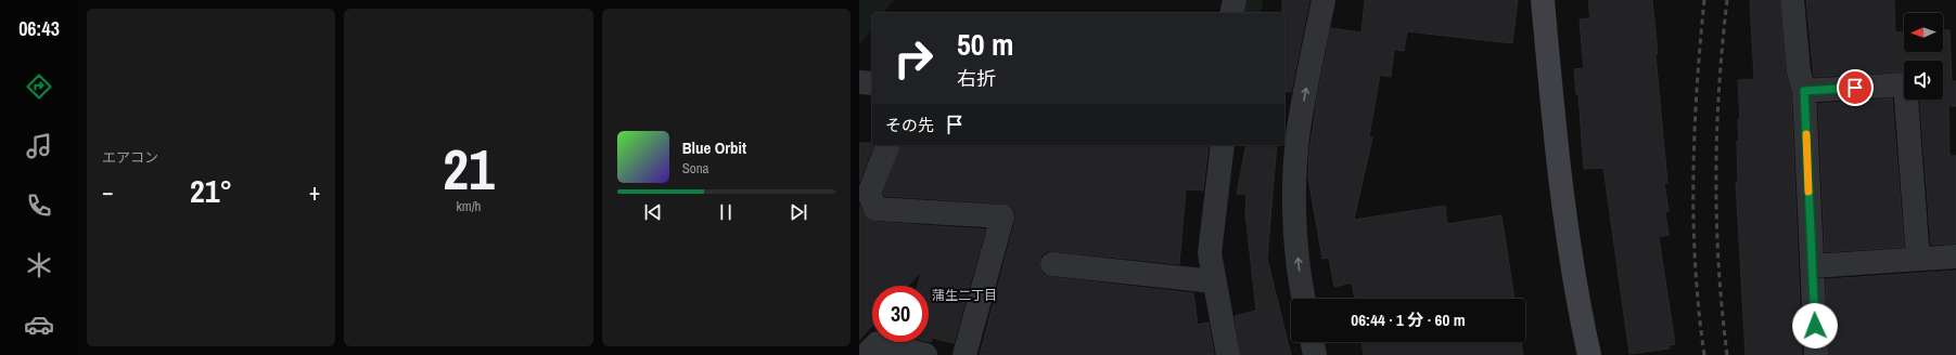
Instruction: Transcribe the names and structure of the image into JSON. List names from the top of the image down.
{
  "districts": ["蒲生二丁目"],
  "north": "left",
  "page": {
    "tabs": "06:43",
    "tile": [
      "エアコン",
      ["21", "km/h"]
    ],
    "turn": ["50 m", "右折"],
    "then": "その先",
    "song": ["Blue Orbit", "Sona"],
    "heat": ["−", "21°", "+"],
    "limit": "30",
    "trip": "06:44 · 1 分 · 60 m"
  }
}
